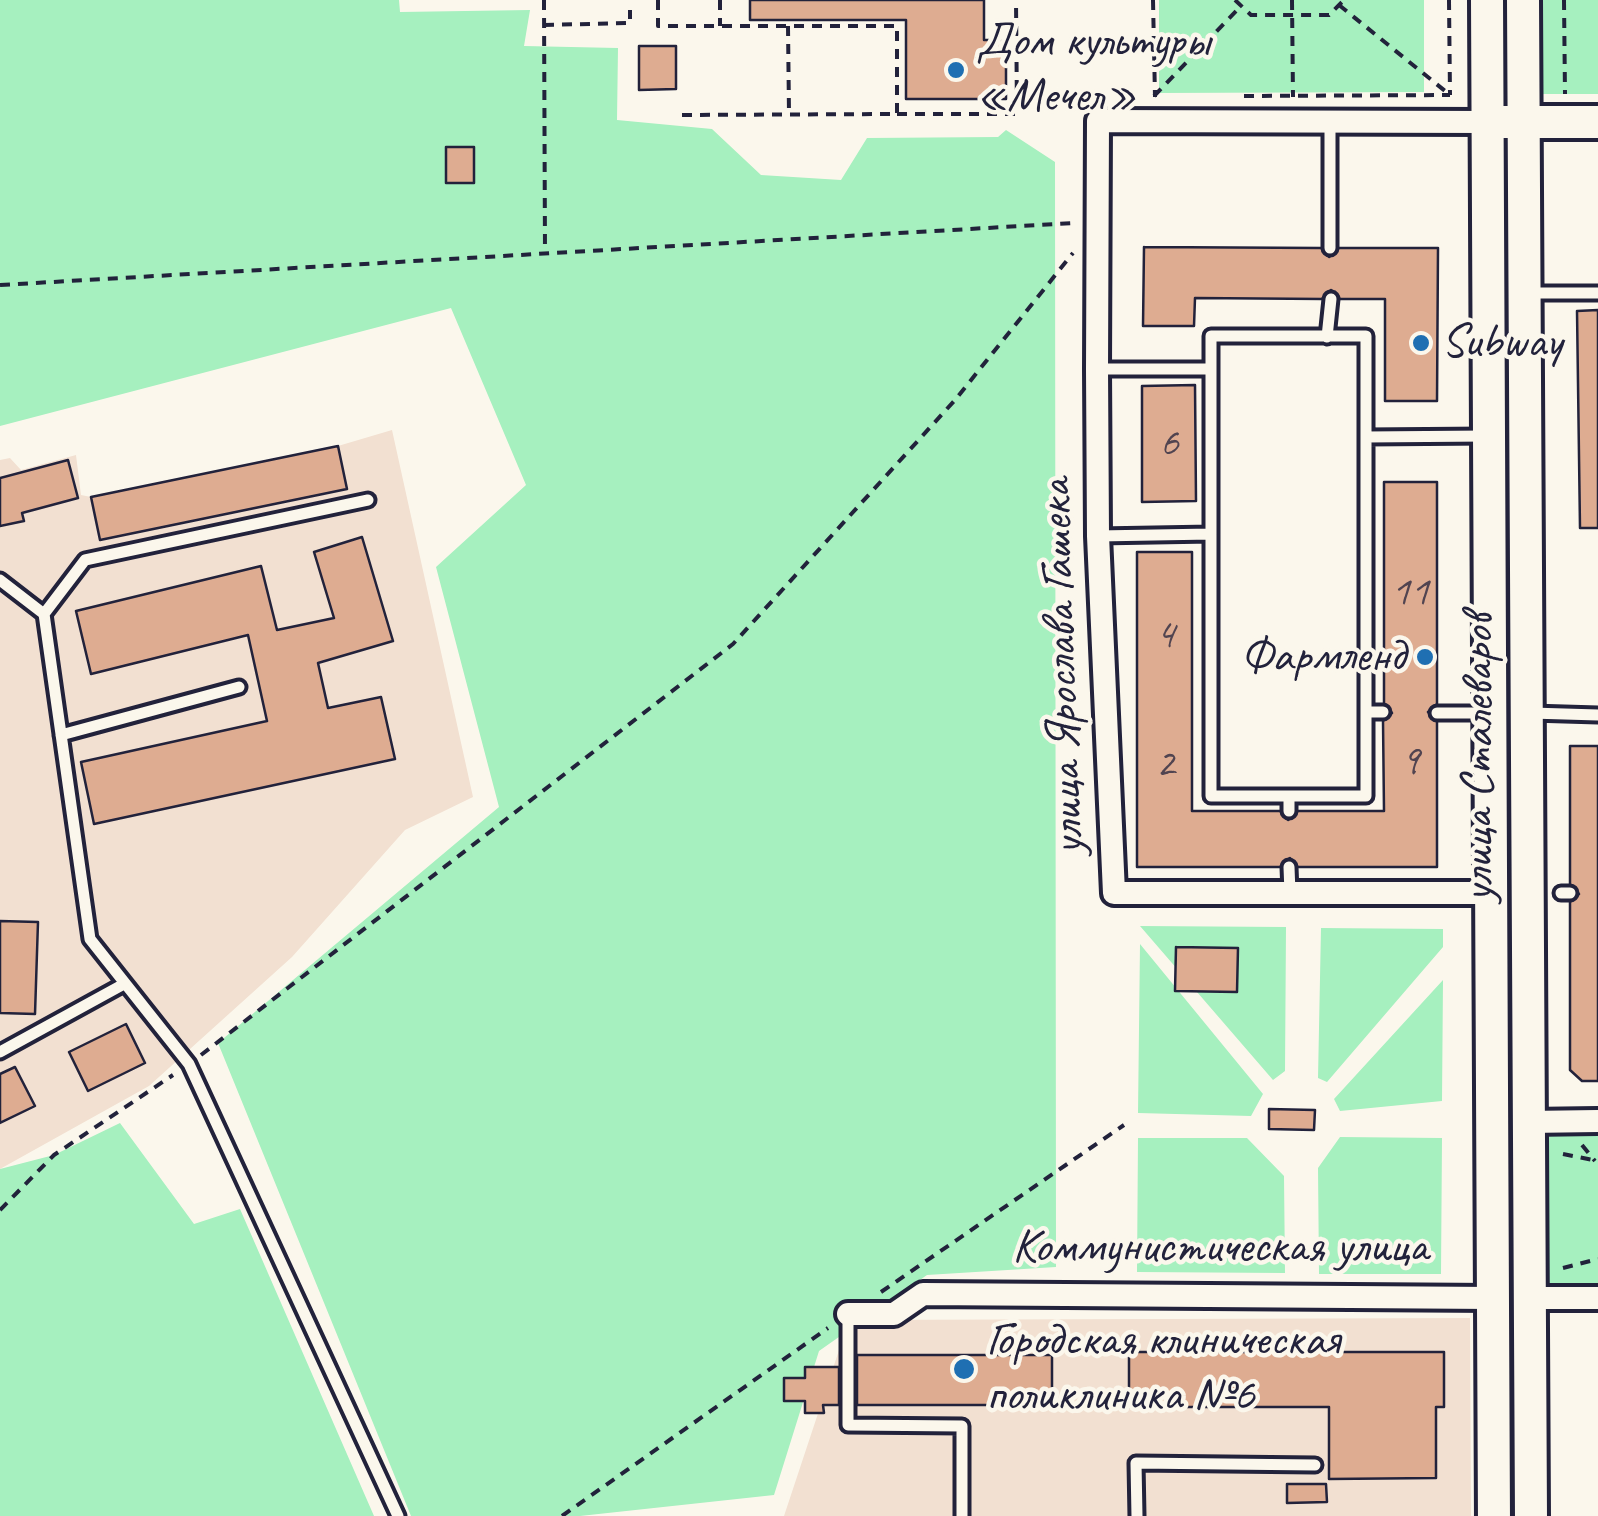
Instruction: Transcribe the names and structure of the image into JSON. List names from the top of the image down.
{
  "streets": {
    "main road": ["улица Сталеваров", "Коммунистическая улица"],
    "street": ["улица Ярослава Гашека"]
  },
  "crossings": [
    ["улица Ярослава Гашека", "улица Сталеваров"],
    ["улица Сталеваров", "Коммунистическая улица"]
  ],
  "places": [
    "Дом культуры «Мечел»",
    "Subway",
    "Фармленд",
    "Городская клиническая поликлиника №6"
  ],
  "house_numbers": [
    "6",
    "11",
    "4",
    "9",
    "2"
  ]
}
